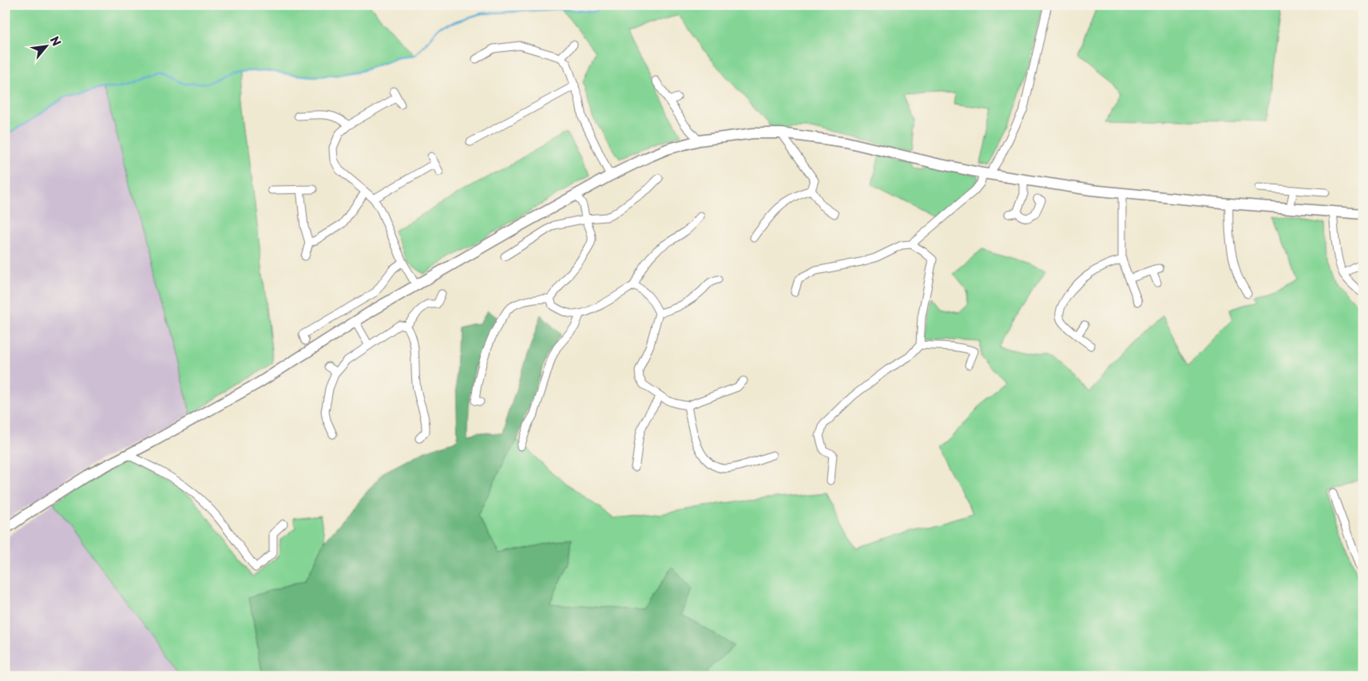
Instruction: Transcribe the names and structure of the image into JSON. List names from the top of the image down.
{
  "north": "top right"
}
